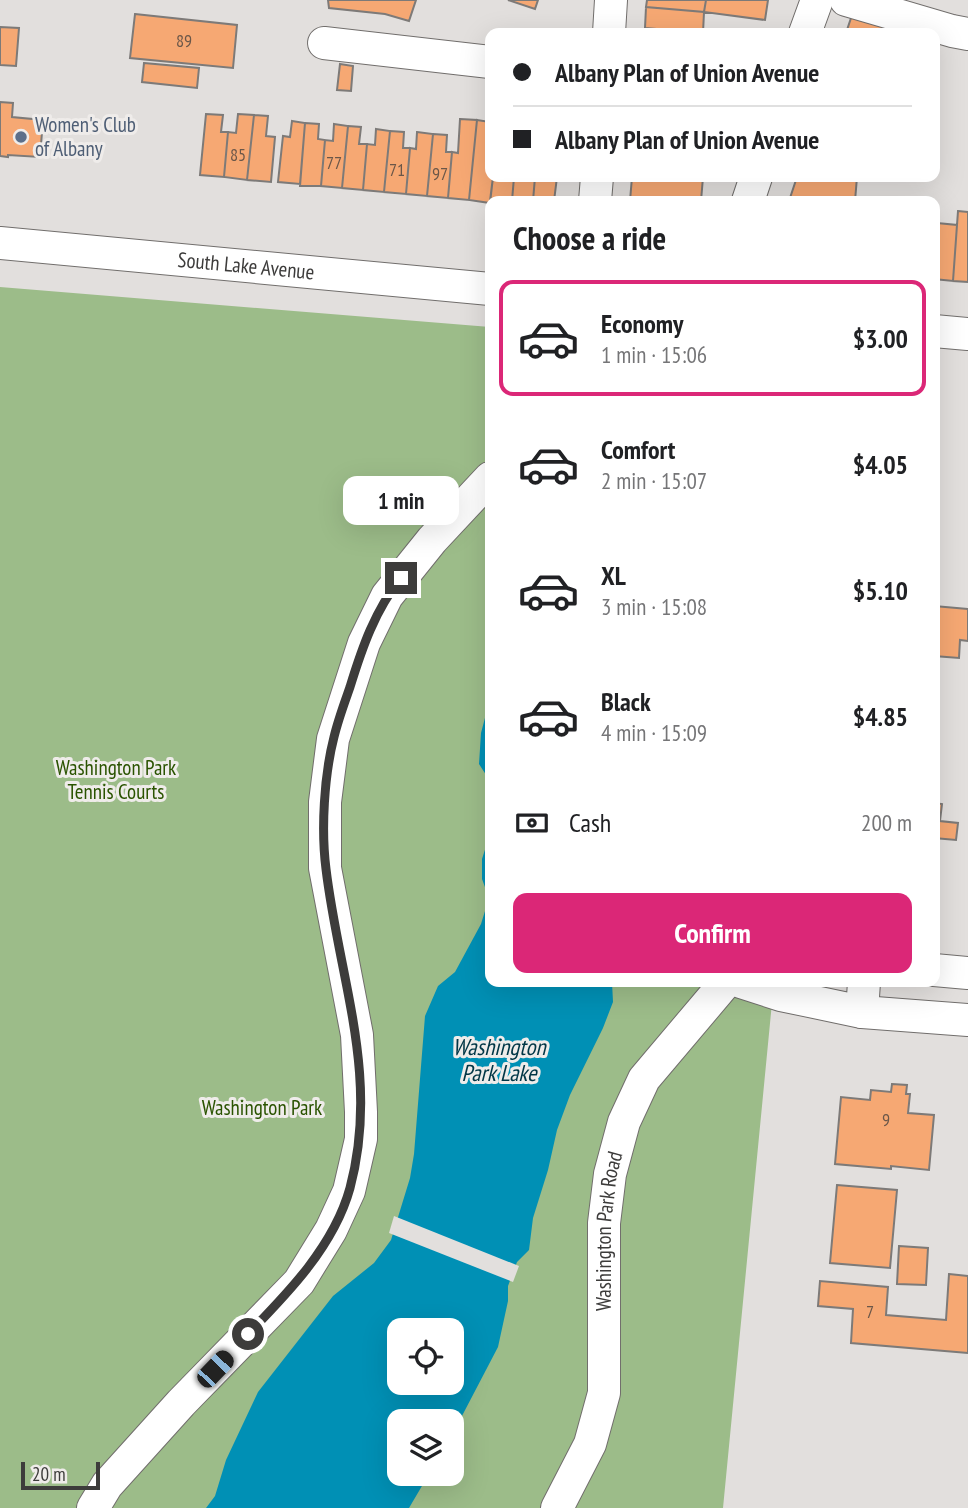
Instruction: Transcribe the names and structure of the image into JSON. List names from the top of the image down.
{
  "streets": {
    "street": ["South Lake Avenue", "Washington Park Road"]
  },
  "water": ["Washington Park Lake"],
  "parks": ["Washington Park Tennis Courts", "Washington Park"],
  "places": ["Women's Club of Albany"],
  "house_numbers": [
    "89",
    "85",
    "77",
    "71",
    "97",
    "9",
    "7"
  ],
  "scale_bar": "20 m",
  "page": {
    "banner": ["Albany Plan of Union Avenue", "Albany Plan of Union Avenue"],
    "heading": "Choose a ride",
    "list": [
      {
        "name": "Economy",
        "note": "1 min · 15:06",
        "value": "$3.00"
      },
      {
        "name": "Comfort",
        "note": "2 min · 15:07",
        "value": "$4.05"
      },
      {
        "name": "XL",
        "note": "3 min · 15:08",
        "value": "$5.10"
      },
      {
        "name": "Black",
        "note": "4 min · 15:09",
        "value": "$4.85"
      }
    ],
    "bubble": "1 min",
    "pay": ["Cash", "200 m"],
    "buttons": "Confirm",
    "scale": "20 m"
  }
}
